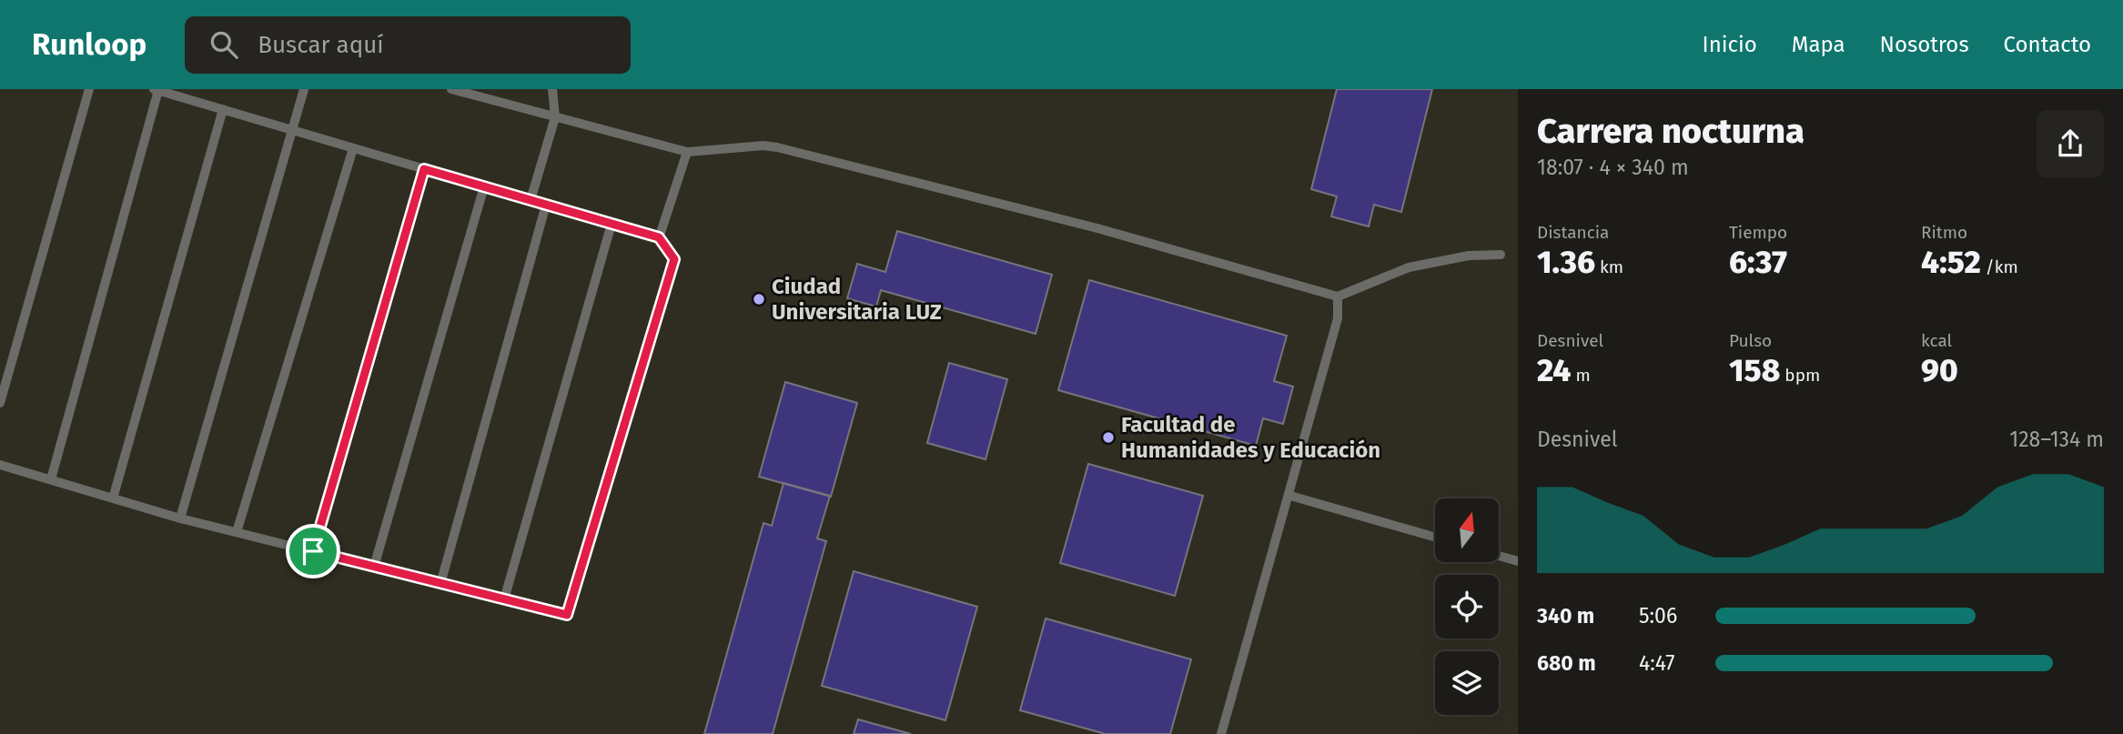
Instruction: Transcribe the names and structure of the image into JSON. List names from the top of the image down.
{
  "places": ["Ciudad Universitaria LUZ", "Facultad de Humanidades y Educación"],
  "north": "top",
  "page": {
    "header": "Runloop",
    "search": "Buscar aquí",
    "nav": [
      "Inicio",
      "Mapa",
      "Nosotros",
      "Contacto"
    ],
    "heading": ["Carrera nocturna", "18:07 · 4 × 340 m"],
    "stats": [
      ["Distancia", "1.36 km"],
      ["Tiempo", "6:37"],
      ["Ritmo", "4:52 /km"],
      ["Desnivel", "24 m"],
      ["Pulso", "158 bpm"],
      ["kcal", "90"]
    ],
    "chart": ["Desnivel", "128–134 m"],
    "list": [
      {
        "name": "340 m",
        "note": "5:06"
      },
      {
        "name": "680 m",
        "note": "4:47"
      }
    ]
  }
}
